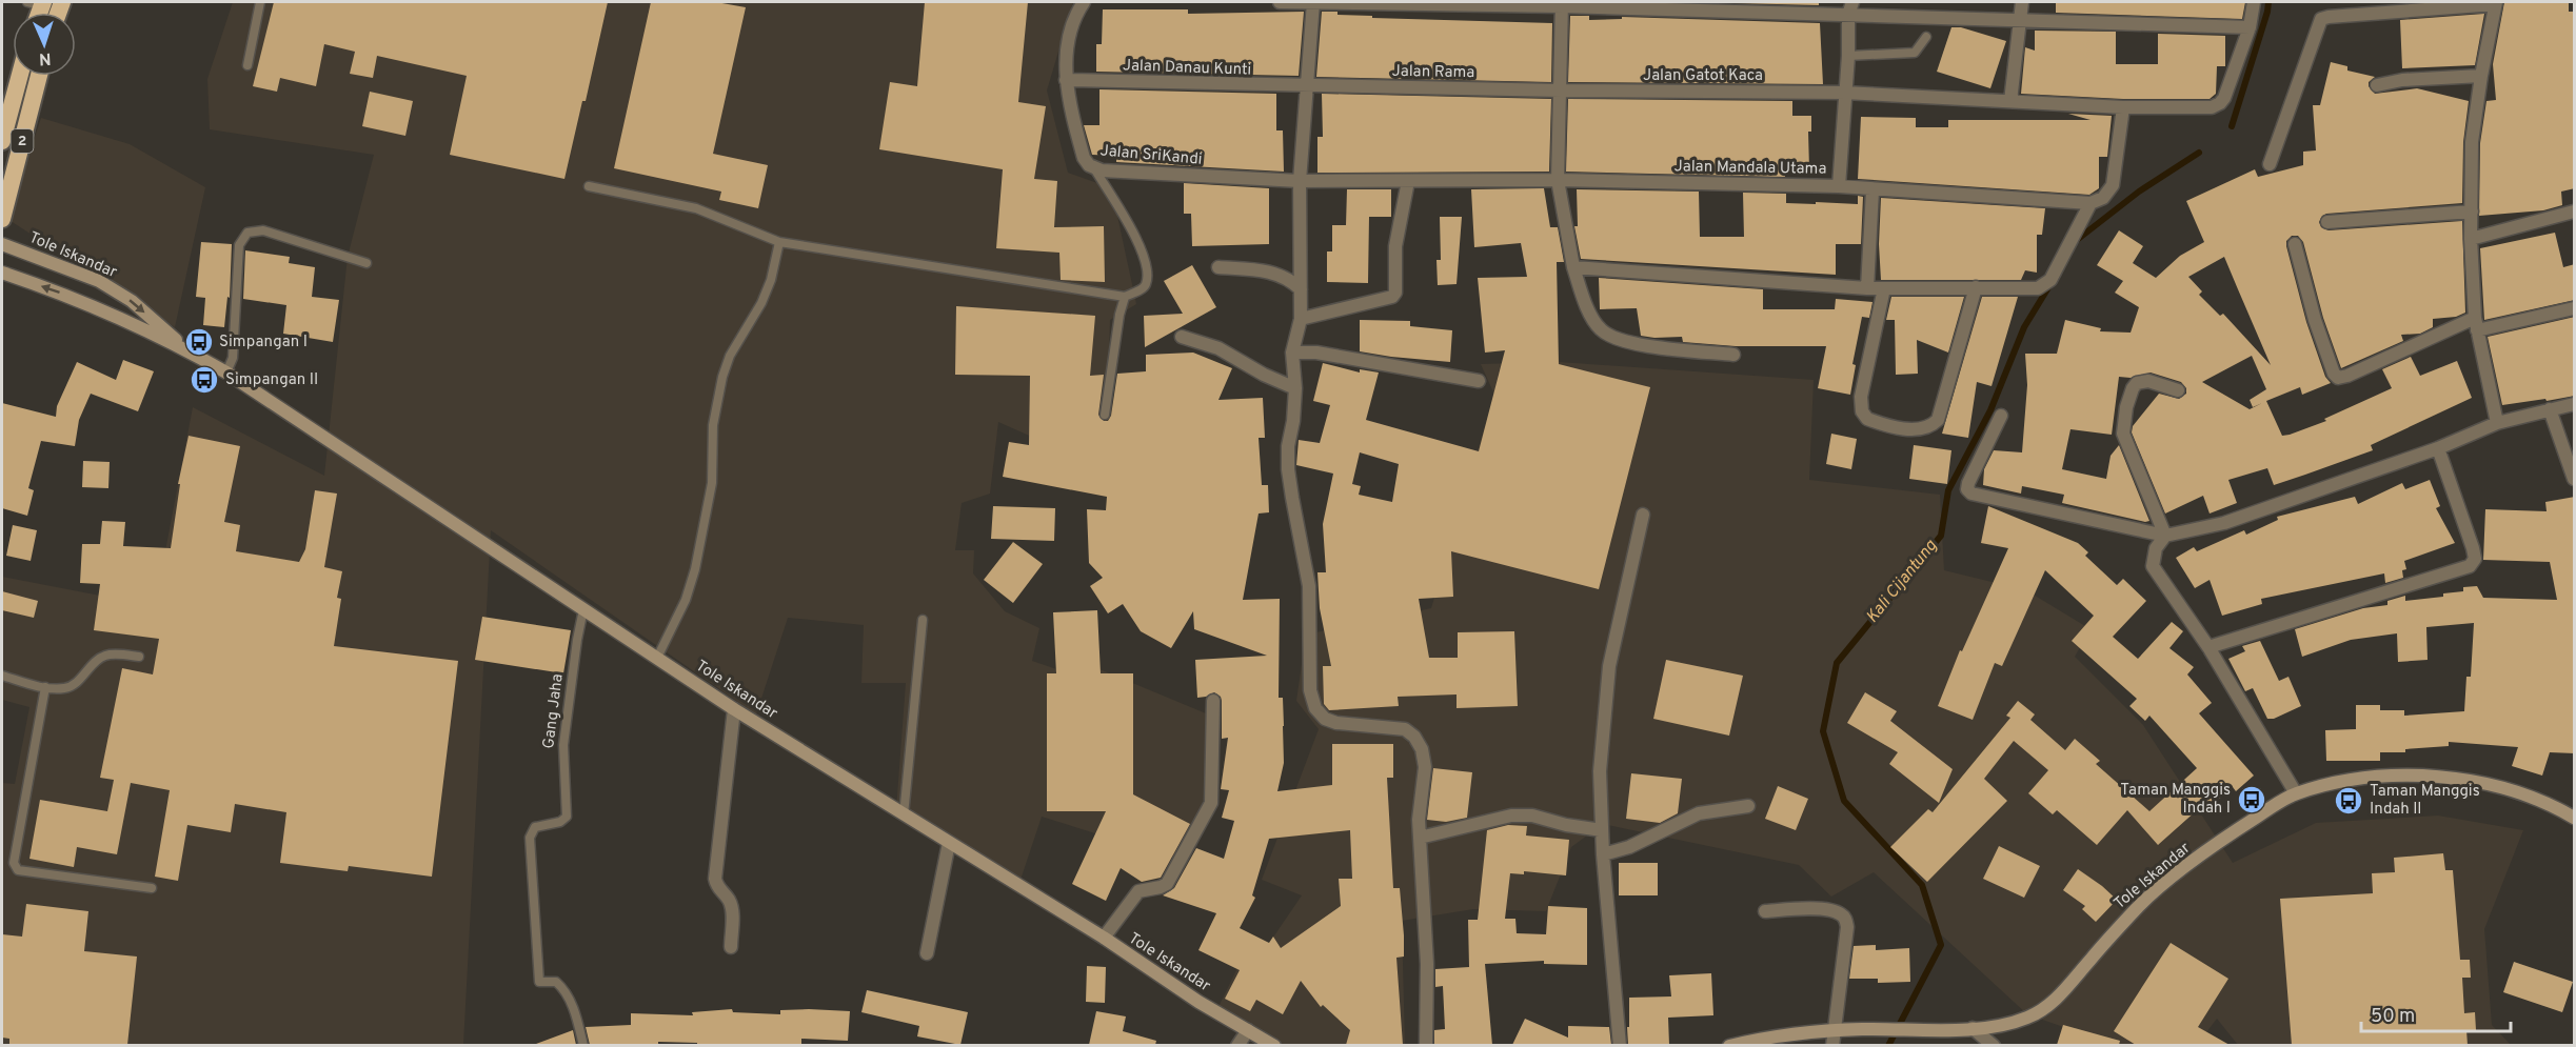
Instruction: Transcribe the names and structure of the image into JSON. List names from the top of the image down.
{
  "streets": {
    "highway": ["2"],
    "main road": ["Tole Iskandar"],
    "street": [
      "Jalan Danau Kunti",
      "Jalan Rama",
      "Jalan Gatot Kaca",
      "Jalan SriKandi",
      "Jalan Mandala Utama"
    ],
    "lane": ["Gang Jaha"]
  },
  "crossings": [
    ["Jalan Danau Kunti", "Jalan Rama"],
    ["Jalan Danau Kunti", "Jalan SriKandi"],
    ["Jalan Rama", "Jalan Gatot Kaca"],
    ["Jalan SriKandi", "Jalan Mandala Utama"],
    ["Tole Iskandar", "Gang Jaha"]
  ],
  "water": ["Kali Cijantung"],
  "places": {
    "bus stop": [
      "Simpangan I",
      "Simpangan II",
      "Taman Manggis Indah I",
      "Taman Manggis Indah II"
    ]
  },
  "scale_bar": "50 m",
  "north": "bottom"
}
